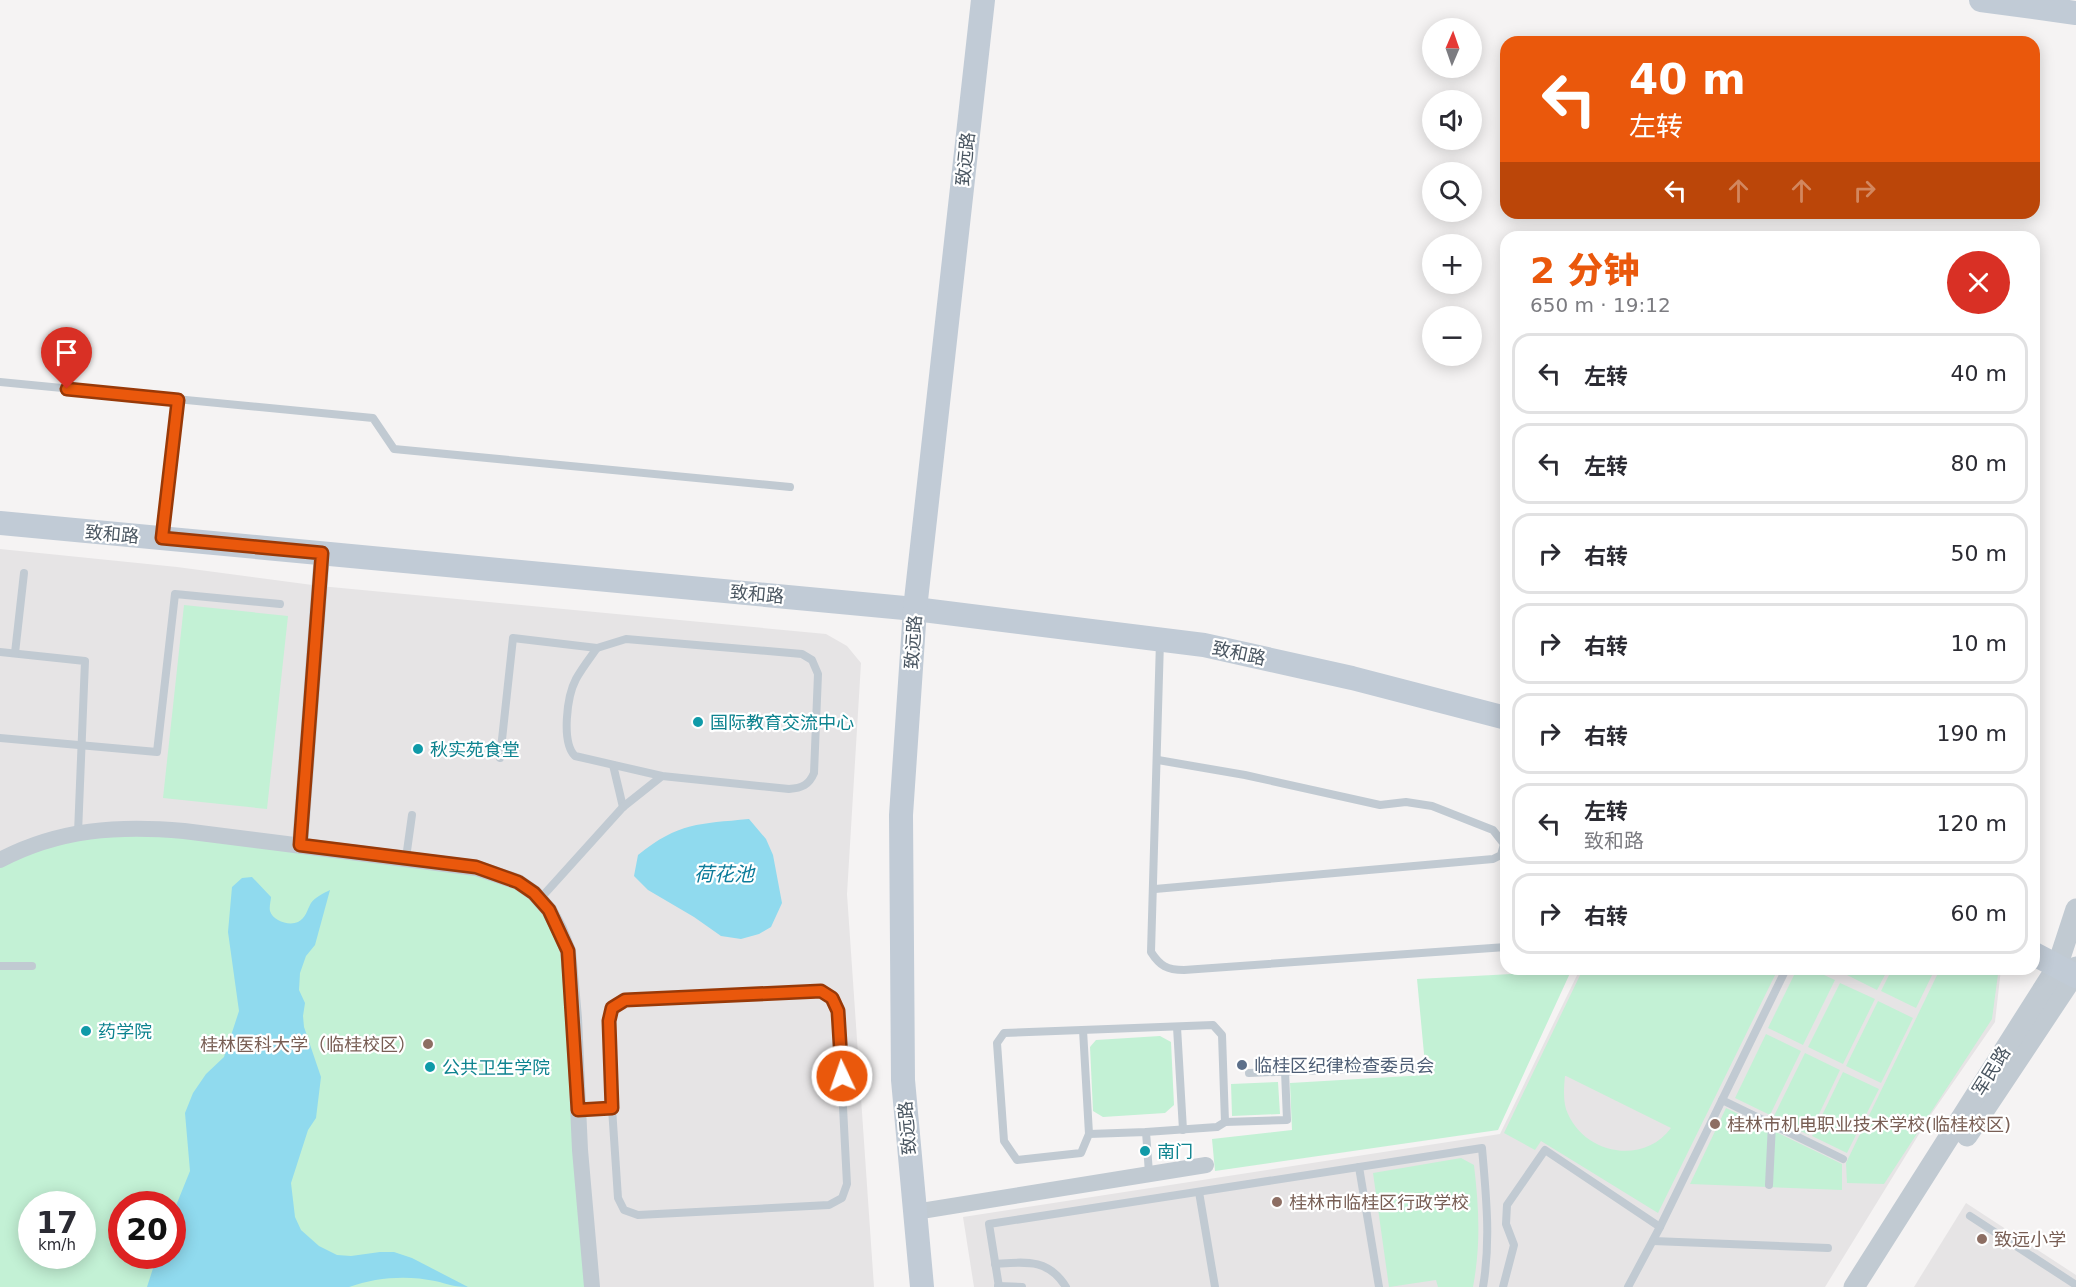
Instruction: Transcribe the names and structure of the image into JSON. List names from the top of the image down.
{
  "streets": {
    "main road": ["致远路", "致和路"],
    "street": ["军民路"]
  },
  "crossings": [
    ["致远路", "致和路"]
  ],
  "water": ["荷花池"],
  "places": [
    "国际教育交流中心",
    "秋实苑食堂",
    "药学院",
    "桂林医科大学（临桂校区）",
    "临桂区纪律检查委员会",
    "公共卫生学院",
    "桂林市机电职业技术学校(临桂校区)",
    "南门",
    "桂林市临桂区行政学校",
    "致远小学"
  ],
  "north": "top",
  "page": {
    "map_buttons": ["+", "−"],
    "turn": ["40 m", "左转"],
    "heading": ["2 分钟", "650 m · 19:12"],
    "list": [
      {
        "name": "左转",
        "value": "40 m"
      },
      {
        "name": "左转",
        "value": "80 m"
      },
      {
        "name": "右转",
        "value": "50 m"
      },
      {
        "name": "右转",
        "value": "10 m"
      },
      {
        "name": "右转",
        "value": "190 m"
      },
      {
        "name": "左转",
        "note": "致和路",
        "value": "120 m"
      },
      {
        "name": "右转",
        "value": "60 m"
      }
    ],
    "speed": "17 km/h",
    "limit": "20"
  }
}
